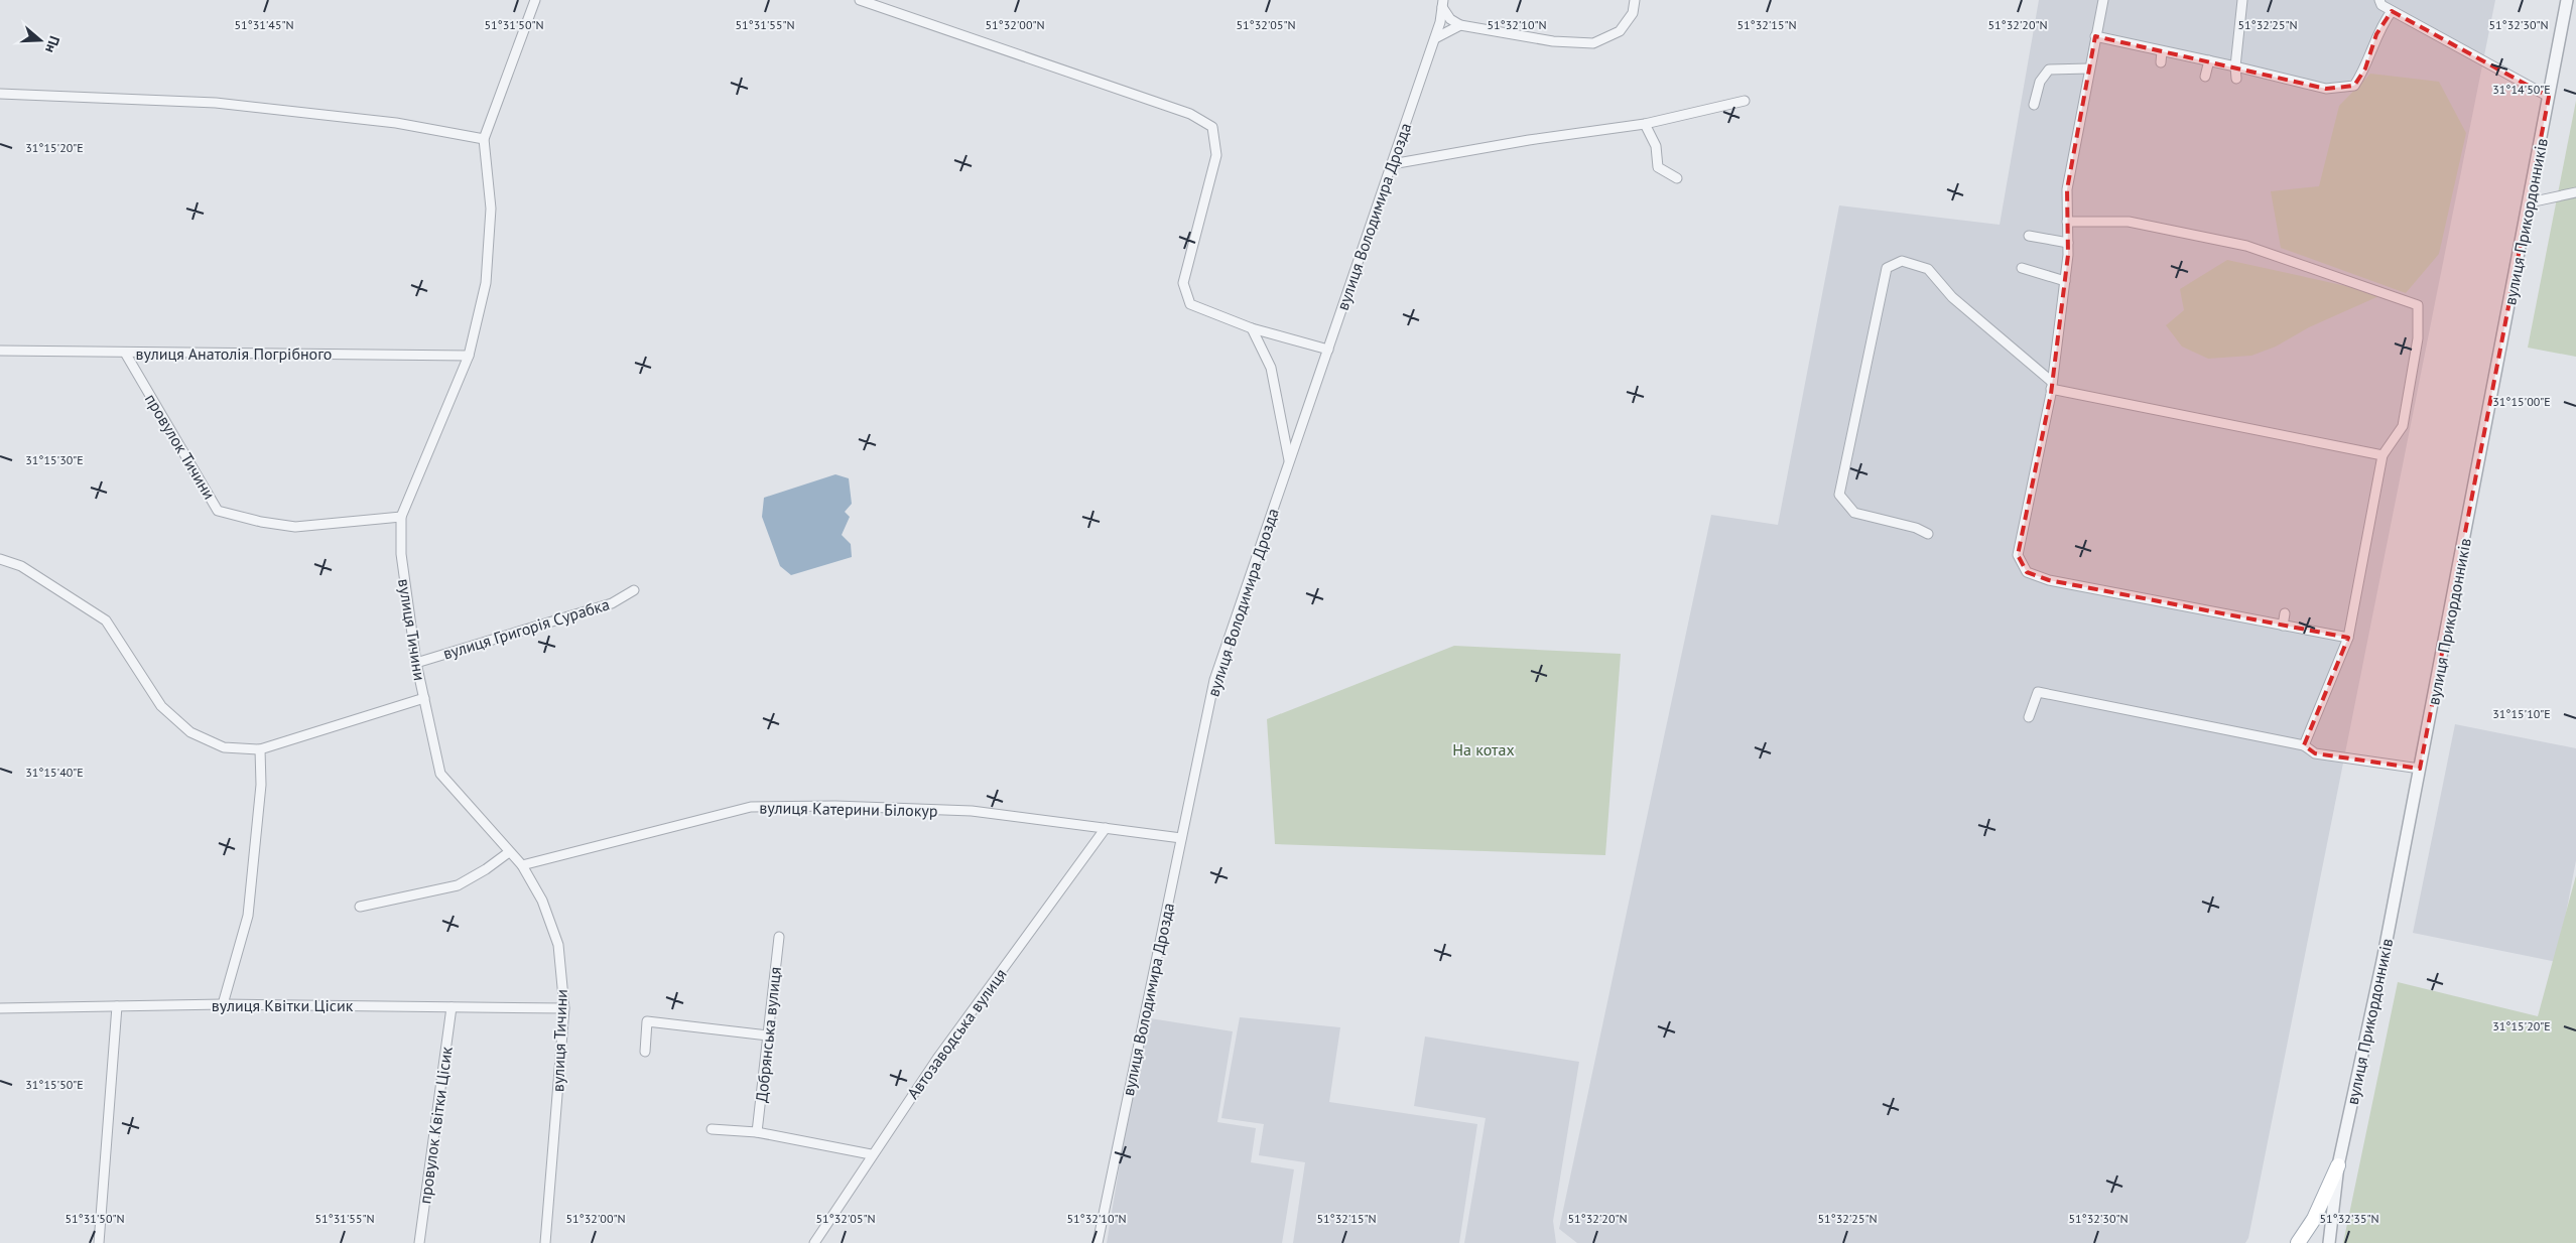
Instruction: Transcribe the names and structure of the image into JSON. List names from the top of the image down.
{
  "streets": {
    "street": [
      "вулиця Володимира Дрозда",
      "вулиця Прикордонників",
      "вулиця Анатолія Погрібного",
      "провулок Тичини",
      "вулиця Григорія Сурабка",
      "вулиця Тичини",
      "вулиця Катерини Білокур",
      "вулиця Квітки Цісик",
      "Автозаводська вулиця",
      "Добрянська вулиця",
      "провулок Квітки Цісик"
    ]
  },
  "crossings": [
    ["вулиця Володимира Дрозда", "вулиця Катерини Білокур"],
    ["вулиця Анатолія Погрібного", "провулок Тичини"],
    ["вулиця Анатолія Погрібного", "вулиця Тичини"],
    ["провулок Тичини", "вулиця Тичини"],
    ["вулиця Григорія Сурабка", "вулиця Тичини"],
    ["вулиця Тичини", "вулиця Катерини Білокур"],
    ["вулиця Тичини", "вулиця Квітки Цісик"],
    ["вулиця Катерини Білокур", "Автозаводська вулиця"],
    ["вулиця Квітки Цісик", "провулок Квітки Цісик"]
  ],
  "parks": ["На котах"],
  "north": "right",
  "coordinates": [
    "51°31'50\"N",
    "51°31'55\"N",
    "51°32'00\"N",
    "51°32'05\"N",
    "51°32'10\"N",
    "51°32'15\"N",
    "51°32'20\"N",
    "51°32'25\"N",
    "51°32'30\"N",
    "51°31'45\"N",
    "31°14'50\"E",
    "31°15'20\"E",
    "31°15'00\"E",
    "31°15'30\"E",
    "31°15'10\"E",
    "31°15'40\"E",
    "31°15'50\"E",
    "51°32'35\"N"
  ]
}
